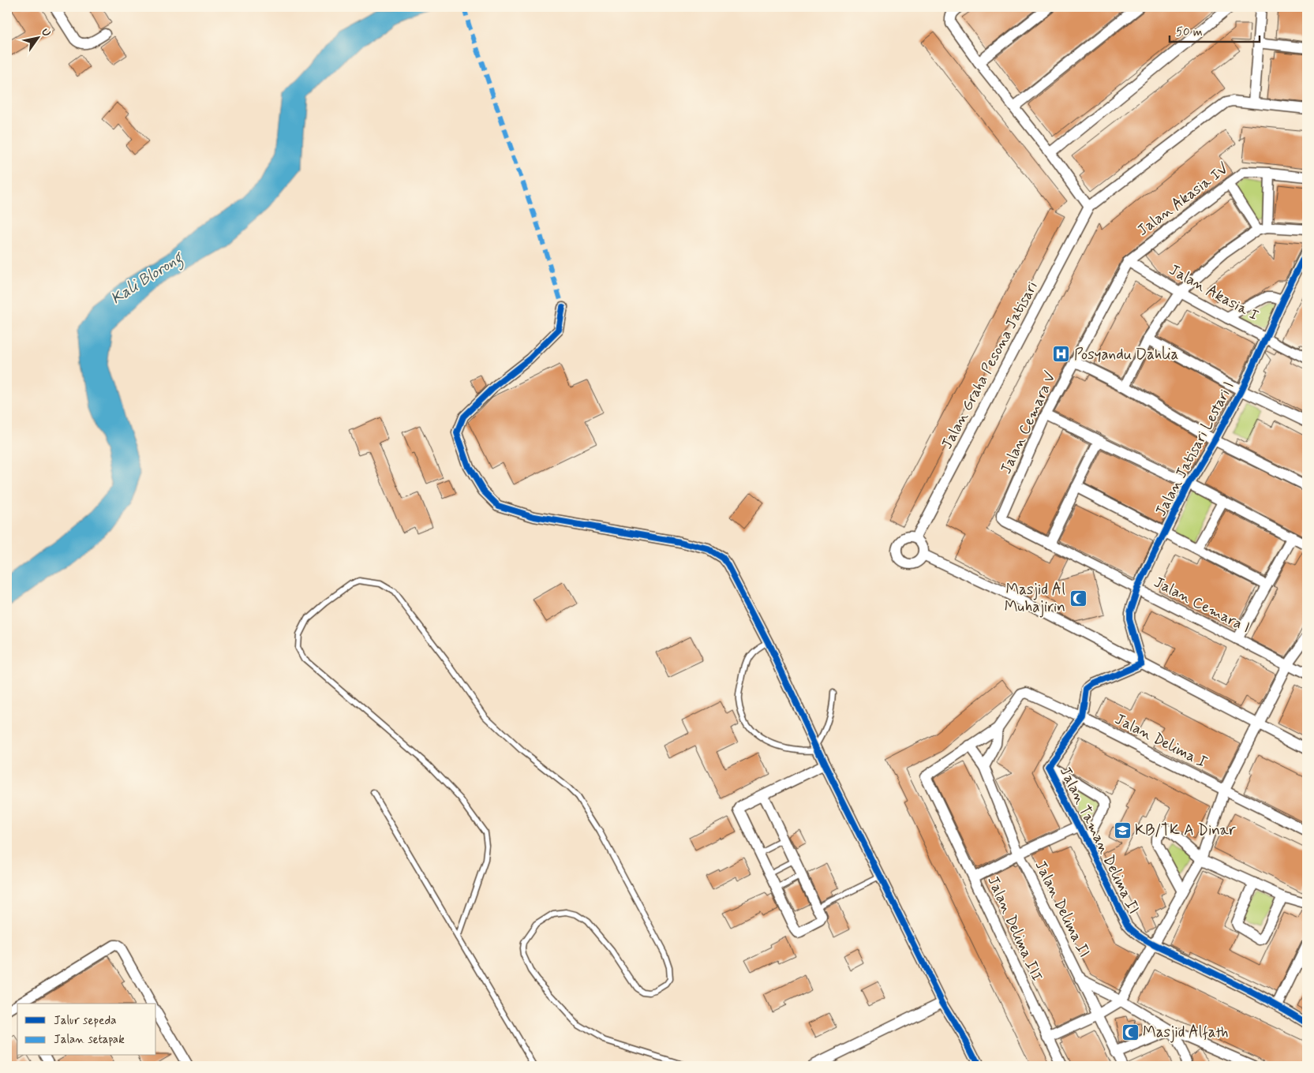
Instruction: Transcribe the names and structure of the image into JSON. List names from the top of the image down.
{
  "streets": {
    "street": [
      "Jalan Akasia IV",
      "Jalan Akasia I",
      "Jalan Graha Pesona Jatisari",
      "Jalan Cemara V",
      "Jalan Jatisari Lestari I",
      "Jalan Cemara I",
      "Jalan Delima I",
      "Jalan Taman Delima II",
      "Jalan Delima II",
      "Jalan Delima III"
    ]
  },
  "crossings": [
    ["Jalan Akasia IV", "Jalan Akasia I"],
    ["Jalan Akasia IV", "Jalan Cemara V"],
    ["Jalan Akasia I", "Jalan Cemara V"],
    ["Jalan Akasia I", "Jalan Jatisari Lestari I"],
    ["Jalan Cemara V", "Jalan Cemara I"],
    ["Jalan Jatisari Lestari I", "Jalan Cemara I"],
    ["Jalan Jatisari Lestari I", "Jalan Taman Delima II"],
    ["Jalan Delima I", "Jalan Taman Delima II"],
    ["Jalan Taman Delima II", "Jalan Delima II"],
    ["Jalan Delima II", "Jalan Delima III"]
  ],
  "water": ["Kali Blorong"],
  "places": {
    "hospital": ["Posyandu Dahlia"],
    "mosque": ["Masjid Al Muhajirin", "Masjid Alfath"],
    "school or university": ["KB/TK A Dinar"]
  },
  "legend": ["Jalur sepeda", "Jalan setapak"],
  "scale_bar": "50 m",
  "north": "top right"
}
